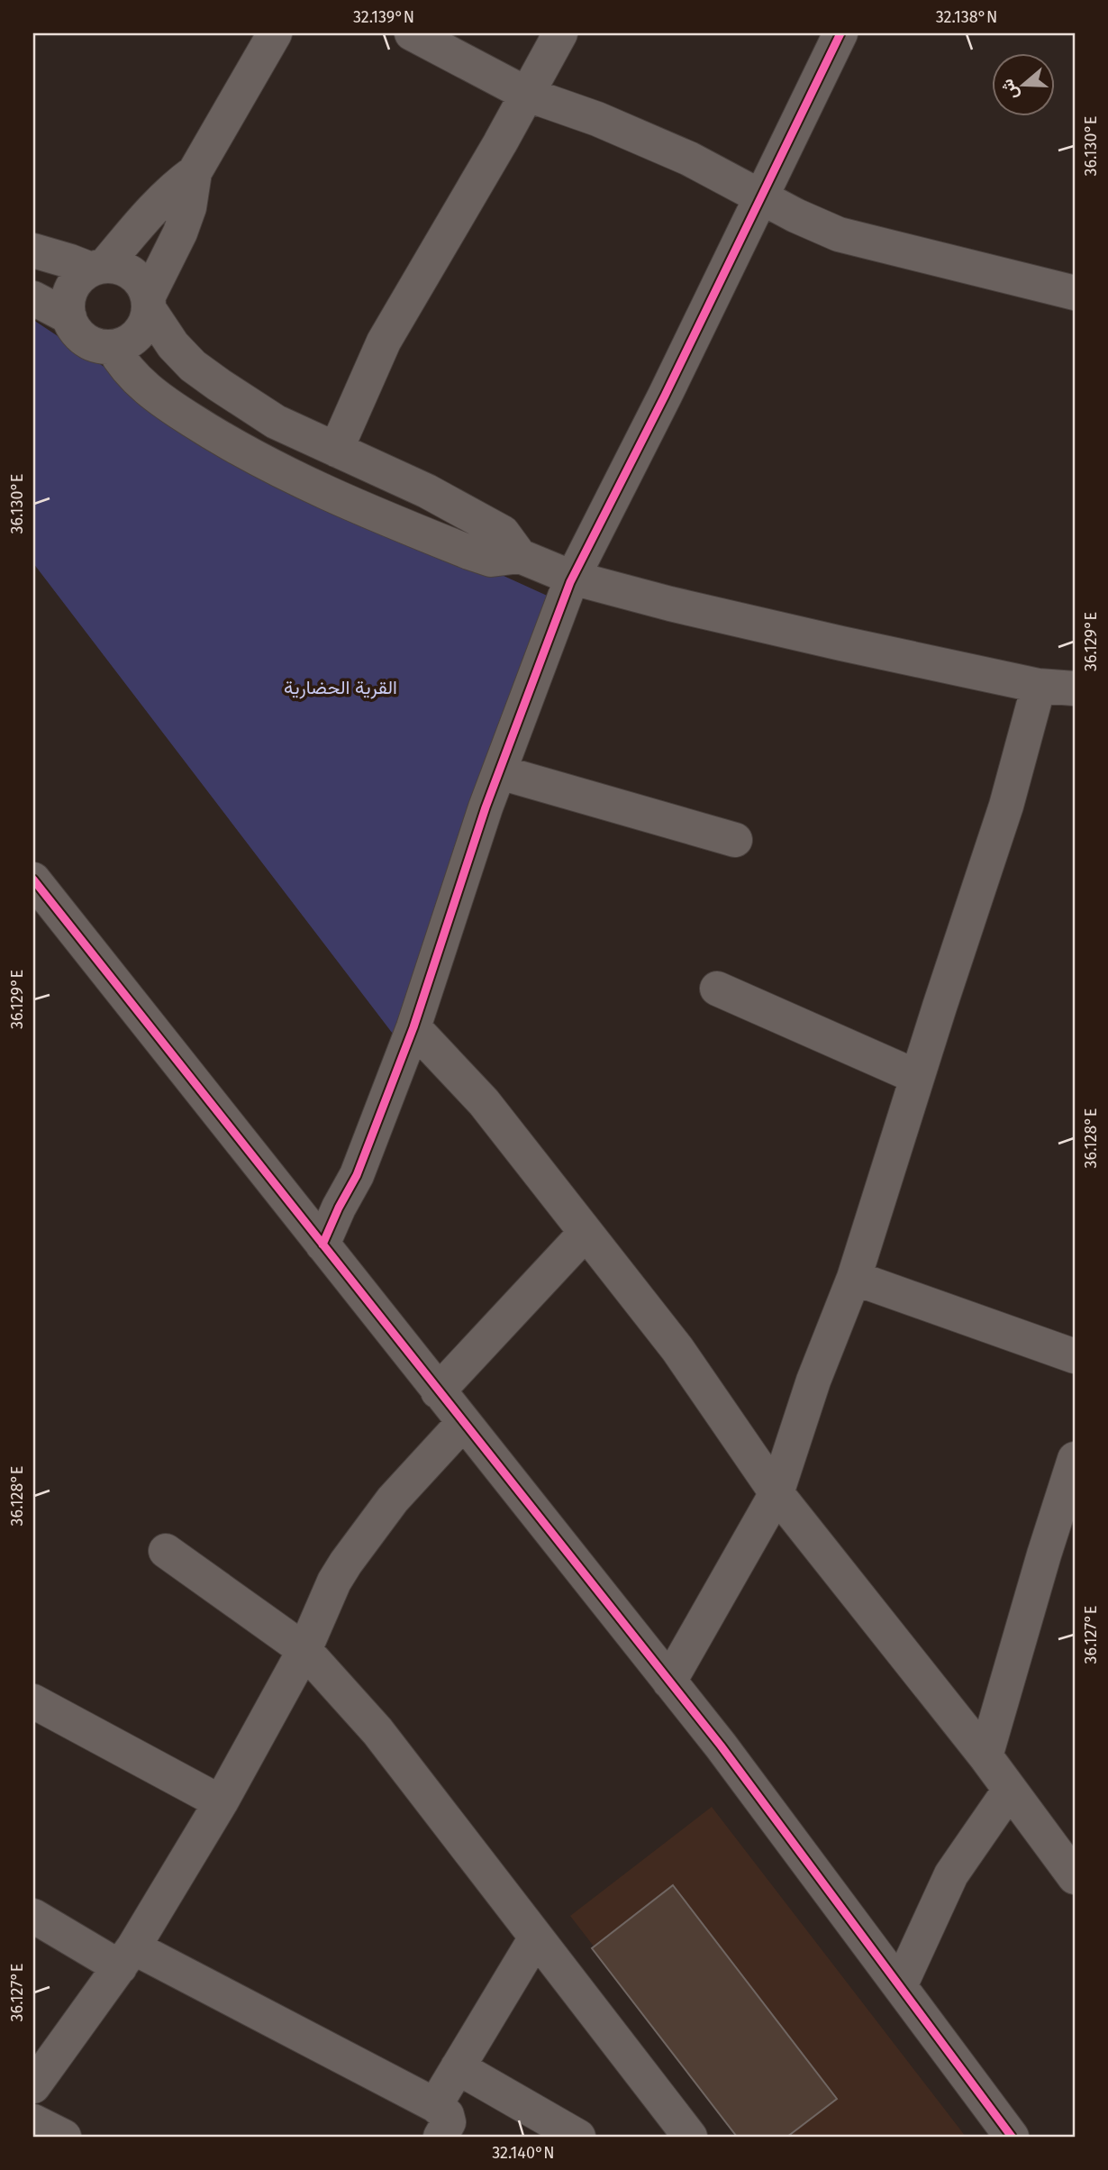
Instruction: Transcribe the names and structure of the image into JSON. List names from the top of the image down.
{
  "parks": ["القرية الحضارية"],
  "north": "left",
  "coordinates": [
    "32.139°N",
    "32.138°N",
    "36.130°E",
    "36.129°E",
    "36.128°E",
    "36.127°E",
    "32.140°N"
  ]
}
